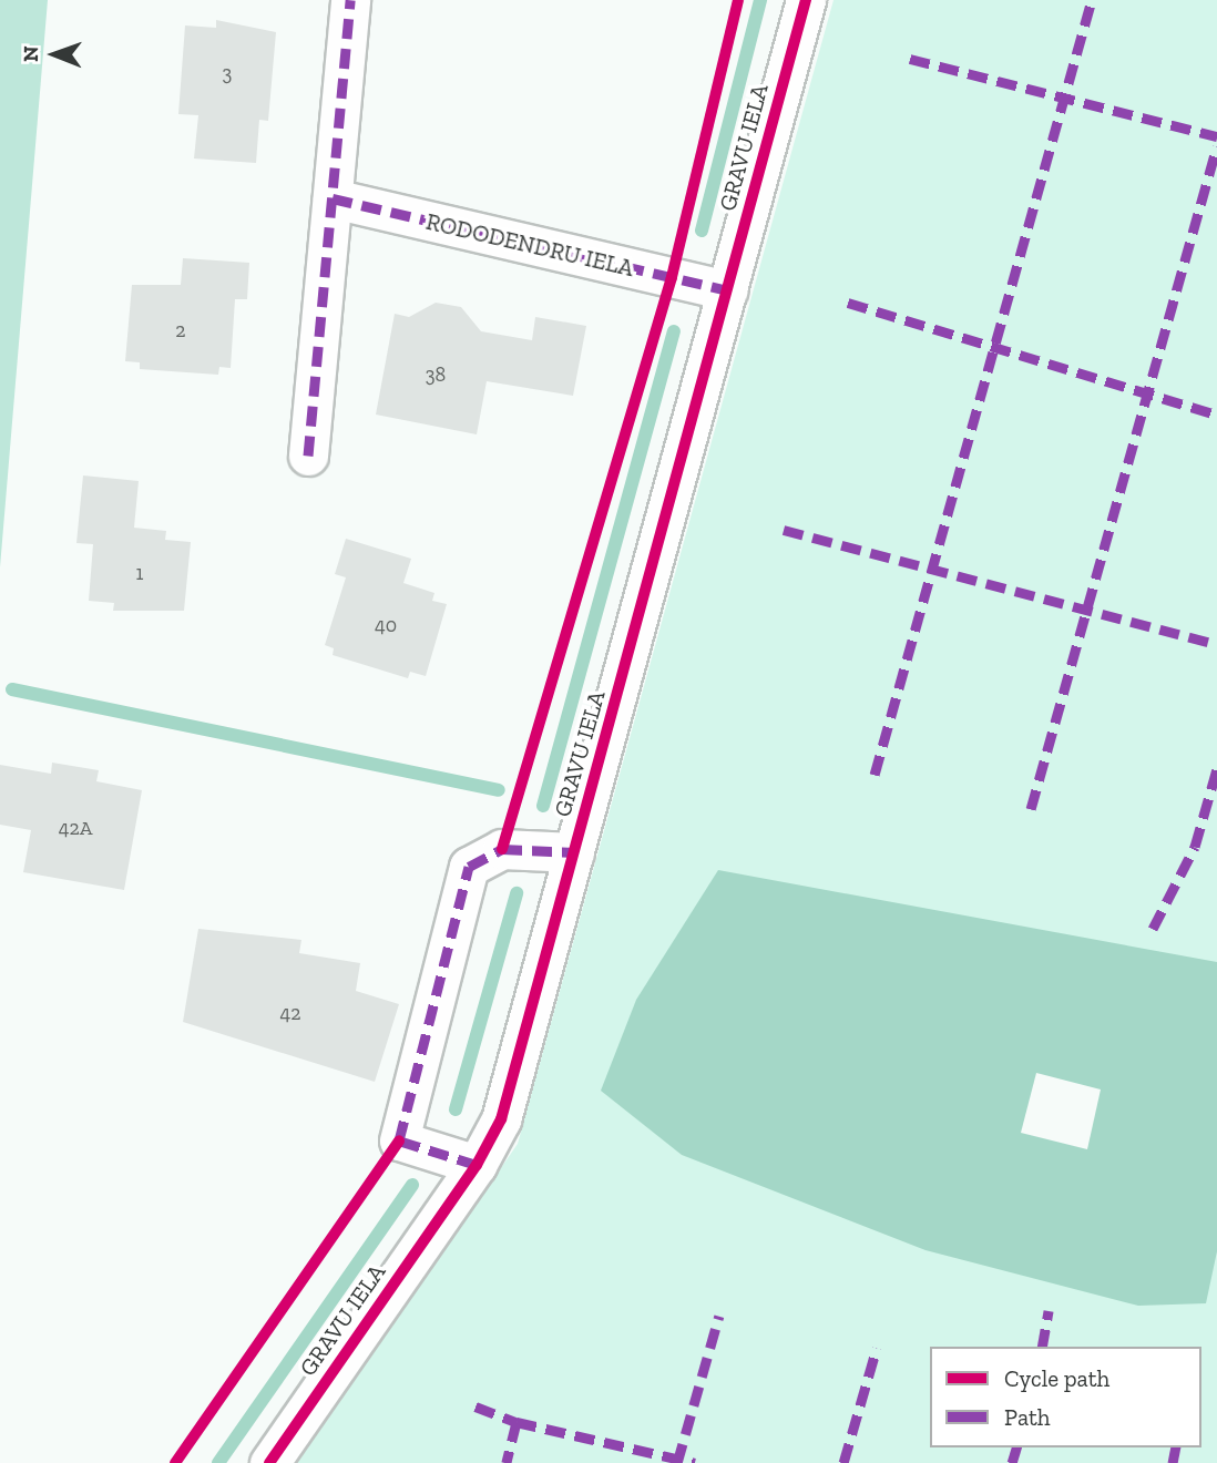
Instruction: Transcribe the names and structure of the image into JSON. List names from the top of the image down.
{
  "streets": {
    "street": ["GRAVU IELA", "RODODENDRU IELA"]
  },
  "crossings": [
    ["GRAVU IELA", "RODODENDRU IELA"]
  ],
  "house_numbers": [
    "3",
    "2",
    "38",
    "1",
    "40",
    "42A",
    "42"
  ],
  "legend": ["Cycle path", "Path"],
  "north": "left"
}
